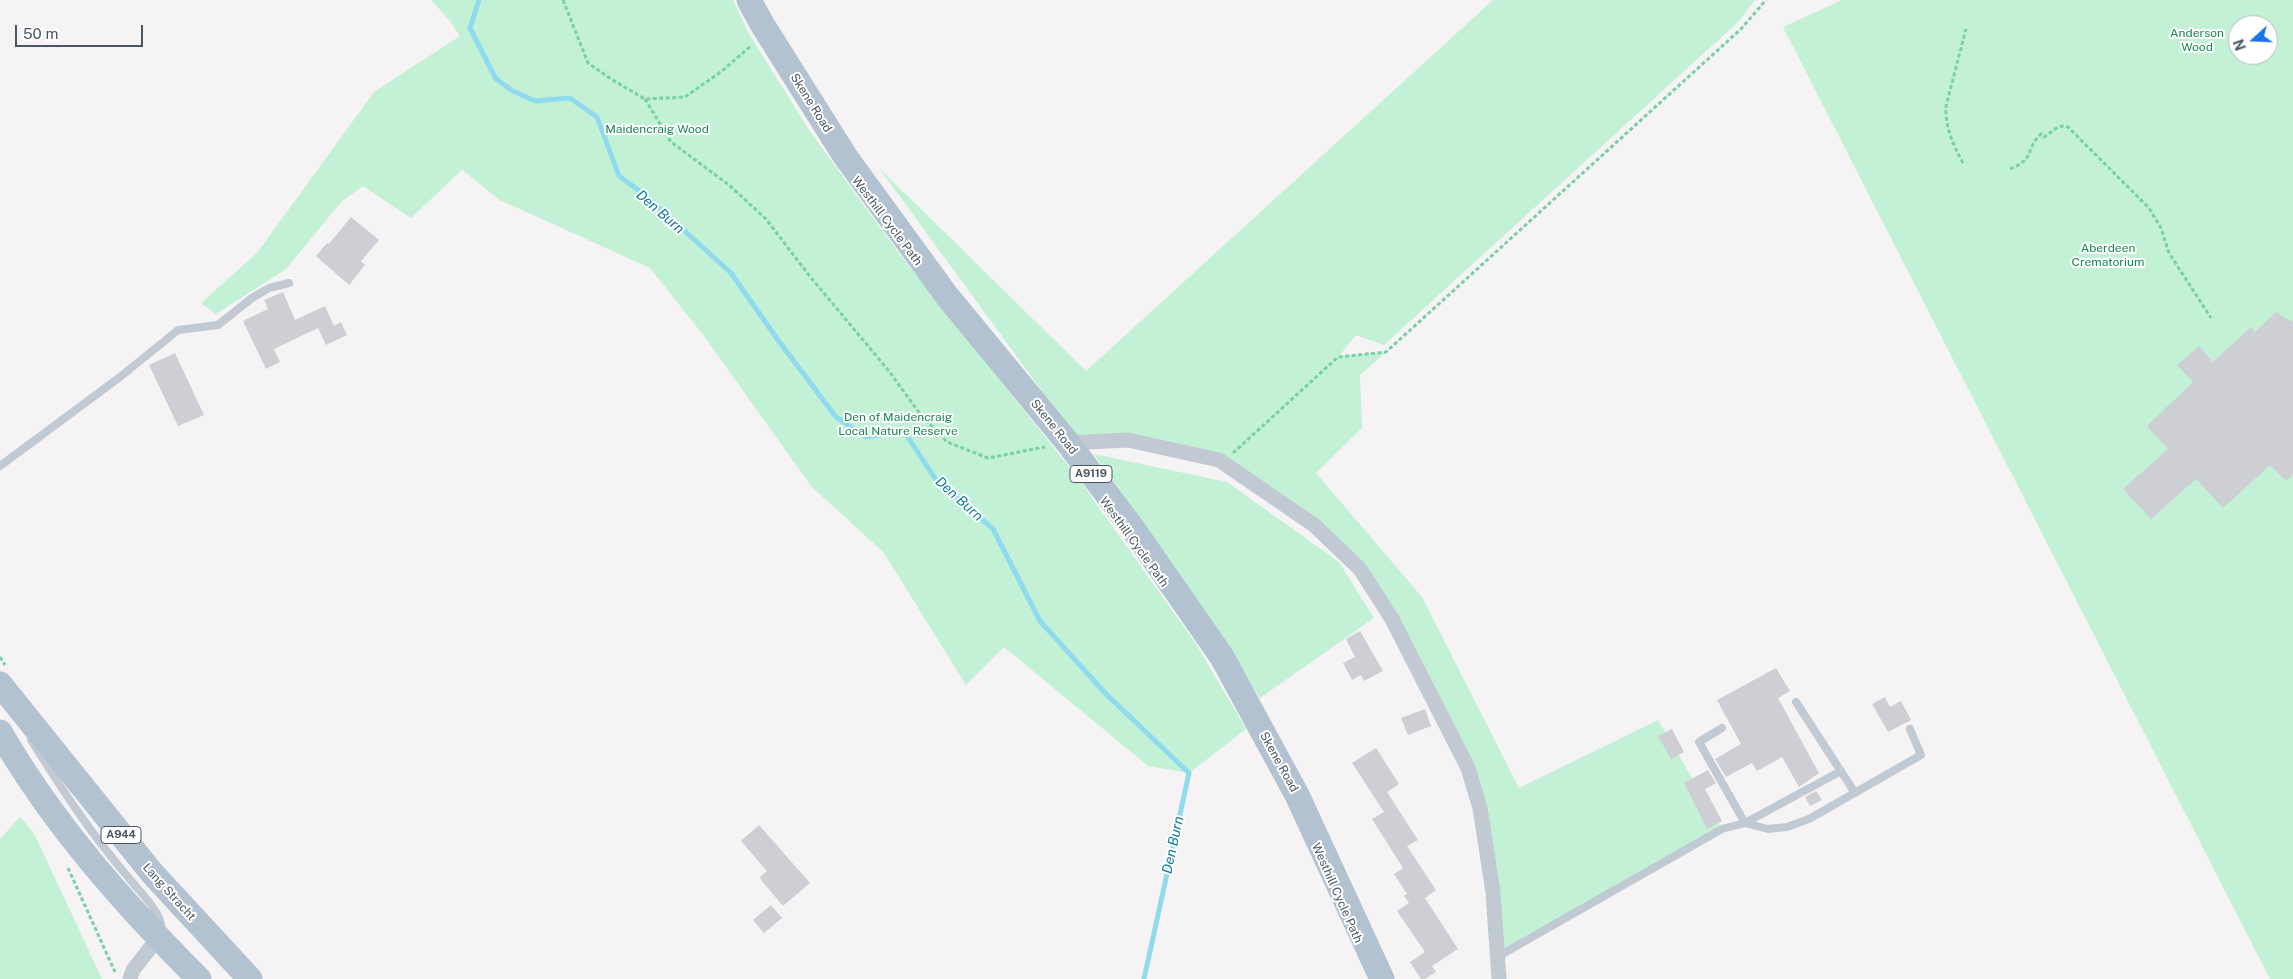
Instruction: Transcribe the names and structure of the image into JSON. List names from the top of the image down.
{
  "streets": {
    "main road": [
      "Skene Road",
      "A9119",
      "A944",
      "Lang Stracht"
    ]
  },
  "water": ["Den Burn"],
  "parks": [
    "Anderson Wood",
    "Maidencraig Wood",
    "Aberdeen Crematorium",
    "Den of Maidencraig Local Nature Reserve"
  ],
  "scale_bar": "50 m",
  "north": "left"
}
